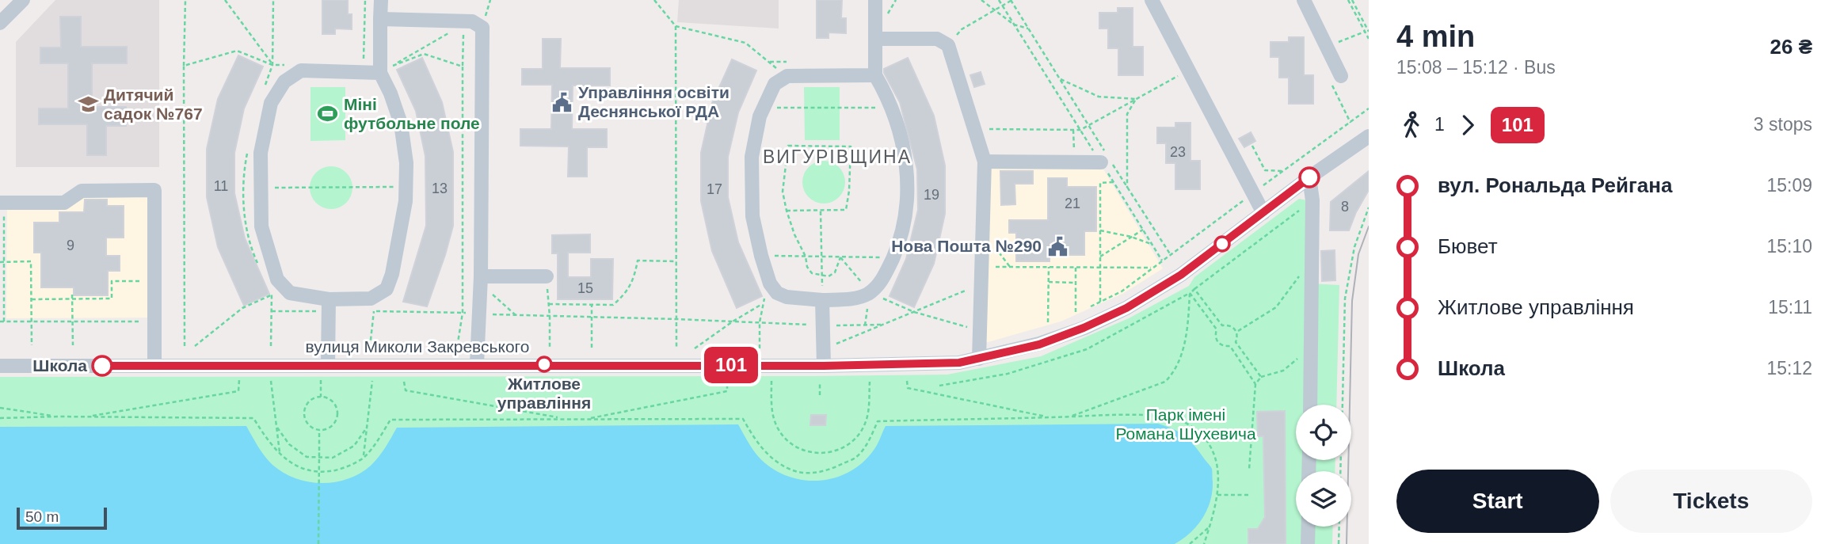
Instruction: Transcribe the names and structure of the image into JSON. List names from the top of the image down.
{
  "streets": {
    "street": ["вулиця Миколи Закревського"]
  },
  "districts": ["ВИГУРІВЩИНА"],
  "parks": ["Парк імені Романа Шухевича"],
  "places": {
    "public building": ["Управління освіти Деснянської РДА", "Нова Пошта №290"],
    "school or university": ["Дитячий садок №767"],
    "sports": ["Міні футбольне поле"],
    "other": ["Житлове управління", "Школа"]
  },
  "lines": ["bus line 101"],
  "house_numbers": [
    "23",
    "11",
    "13",
    "17",
    "19",
    "21",
    "8",
    "9",
    "15"
  ],
  "scale_bar": "50 m",
  "page": {
    "on_map": "101",
    "heading": ["4 min", "15:08 – 15:12 · Bus", "26 ₴"],
    "legs": ["1", "101", "3 stops"],
    "list": [
      {
        "name": "вул. Рональда Рейгана",
        "value": "15:09"
      },
      {
        "name": "Бювет",
        "value": "15:10"
      },
      {
        "name": "Житлове управління",
        "value": "15:11"
      },
      {
        "name": "Школа",
        "value": "15:12"
      }
    ],
    "buttons": ["Start", "Tickets"],
    "scale": "50 m"
  }
}
